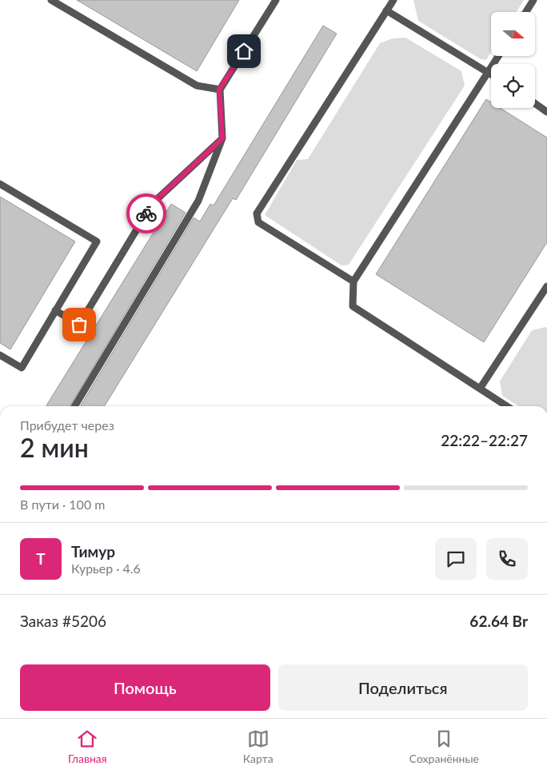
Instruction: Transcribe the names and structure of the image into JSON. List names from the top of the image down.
{
  "north": "right",
  "page": {
    "heading": ["2 мин", "Прибудет через", "22:22–22:27"],
    "panel": [
      "Тимур",
      "Курьер · 4.6",
      "Заказ #5206",
      "62.64 Br"
    ],
    "bar": "В пути · 100 m",
    "round": "Т",
    "buttons": ["Помощь", "Поделиться"],
    "tabs": ["Главная", "Карта", "Сохранённые"]
  }
}
